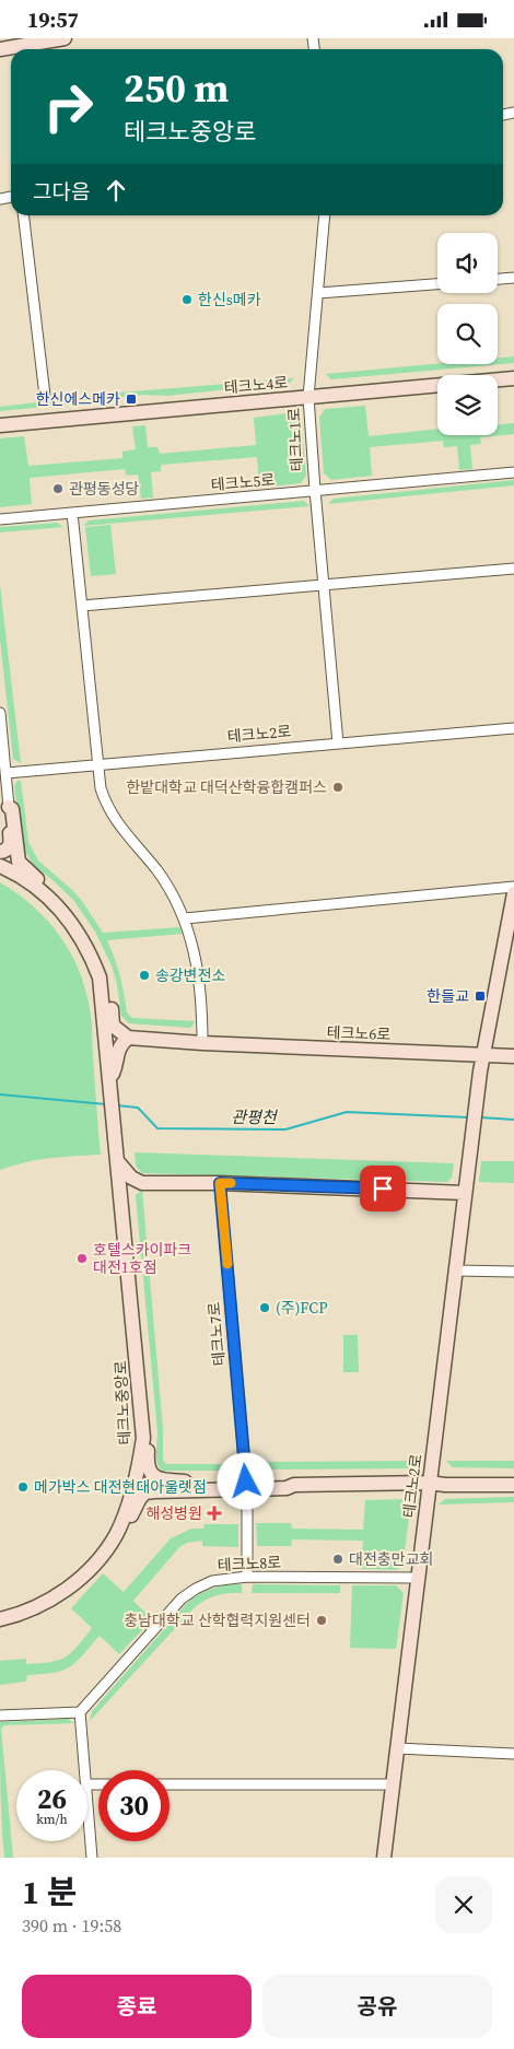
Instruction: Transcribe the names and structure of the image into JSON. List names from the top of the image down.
{
  "streets": {
    "main road": [
      "테크노4로",
      "테크노2로",
      "테크노6로",
      "테크노중앙로"
    ],
    "street": [
      "테크노1로",
      "테크노5로",
      "테크노7로",
      "테크노8로"
    ]
  },
  "crossings": [
    ["테크노4로", "테크노1로"],
    ["테크노1로", "테크노5로"],
    ["테크노1로", "테크노2로"],
    ["테크노2로", "테크노6로"],
    ["테크노2로", "테크노8로"],
    ["테크노7로", "테크노8로"]
  ],
  "water": ["관평천"],
  "places": {
    "other": [
      "한신s메카",
      "관평동성당",
      "한밭대학교 대덕산학융합캠퍼스",
      "송강변전소",
      "호텔스카이파크 대전1호점",
      "(주)FCP",
      "메가박스 대전현대아울렛점",
      "대전충만교회",
      "충남대학교 산학협력지원센터"
    ],
    "transit": ["한신에스메카", "한들교"],
    "health": ["해성병원"]
  },
  "page": {
    "status": "19:57",
    "turn": ["250 m", "테크노중앙로"],
    "then": "그다음",
    "speed": "26 km/h",
    "limit": "30",
    "heading": ["1 분", "390 m · 19:58"],
    "buttons": ["종료", "공유"]
  }
}
